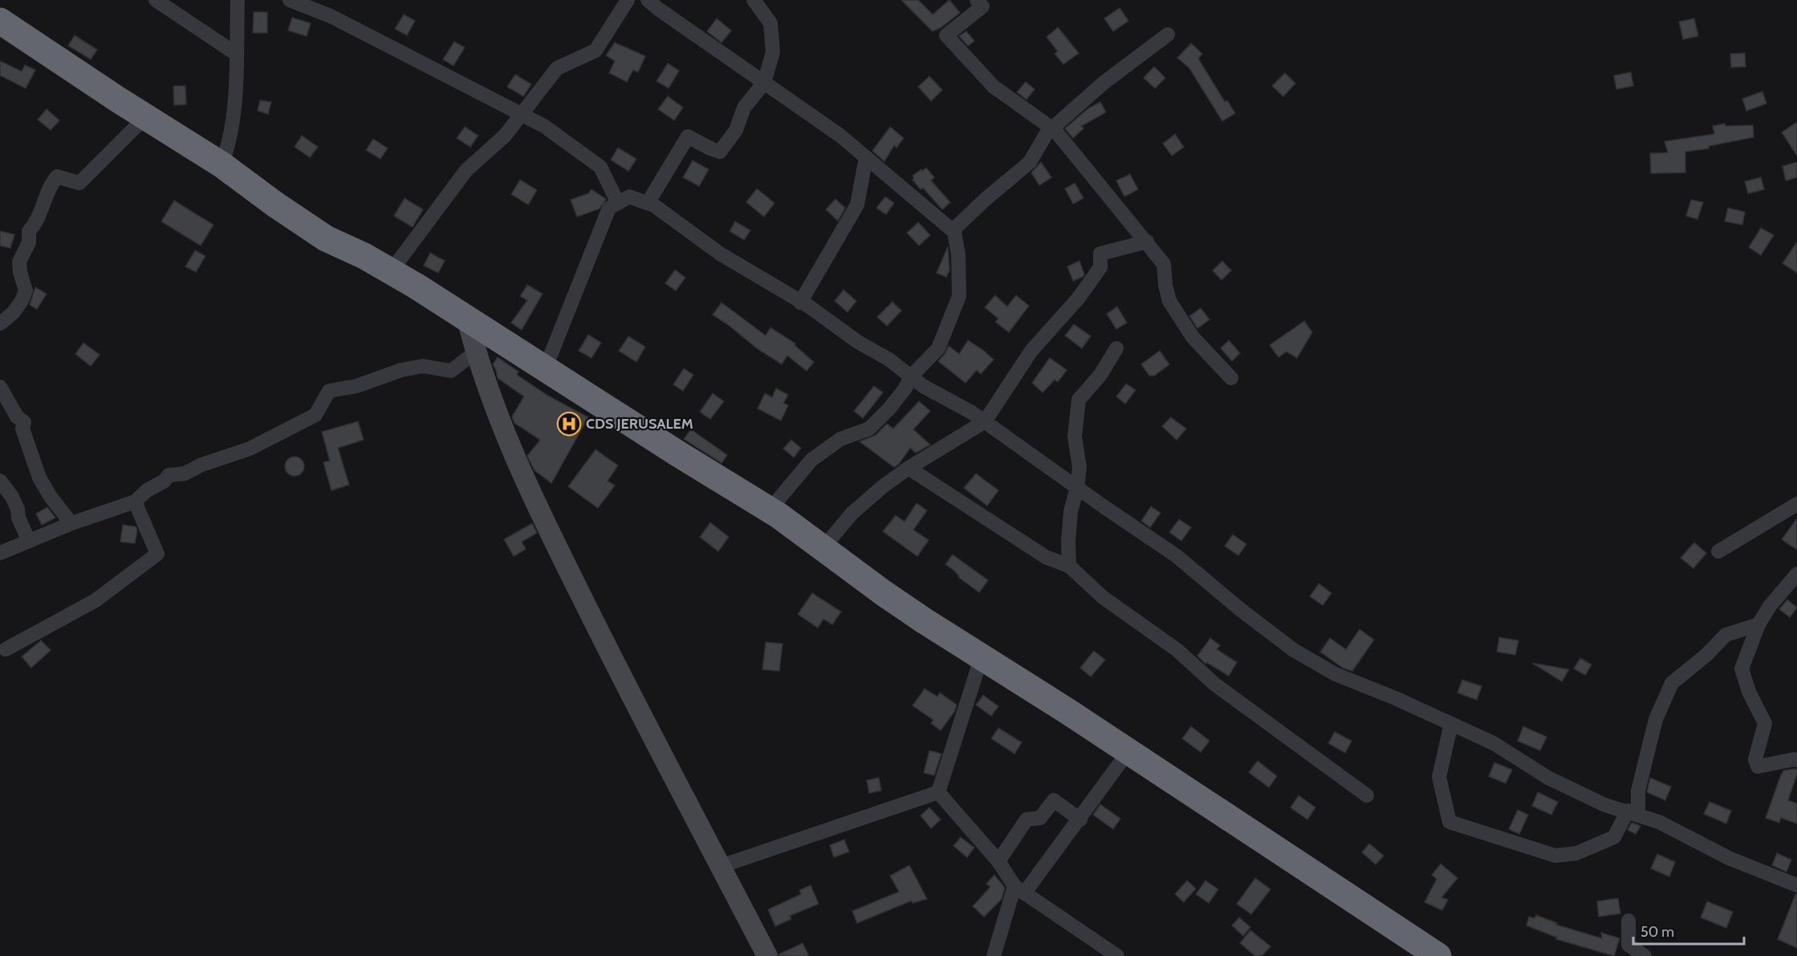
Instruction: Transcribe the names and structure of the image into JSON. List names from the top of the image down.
{
  "places": {
    "hospital": ["CDS JERUSALEM"]
  },
  "scale_bar": "50 m"
}
